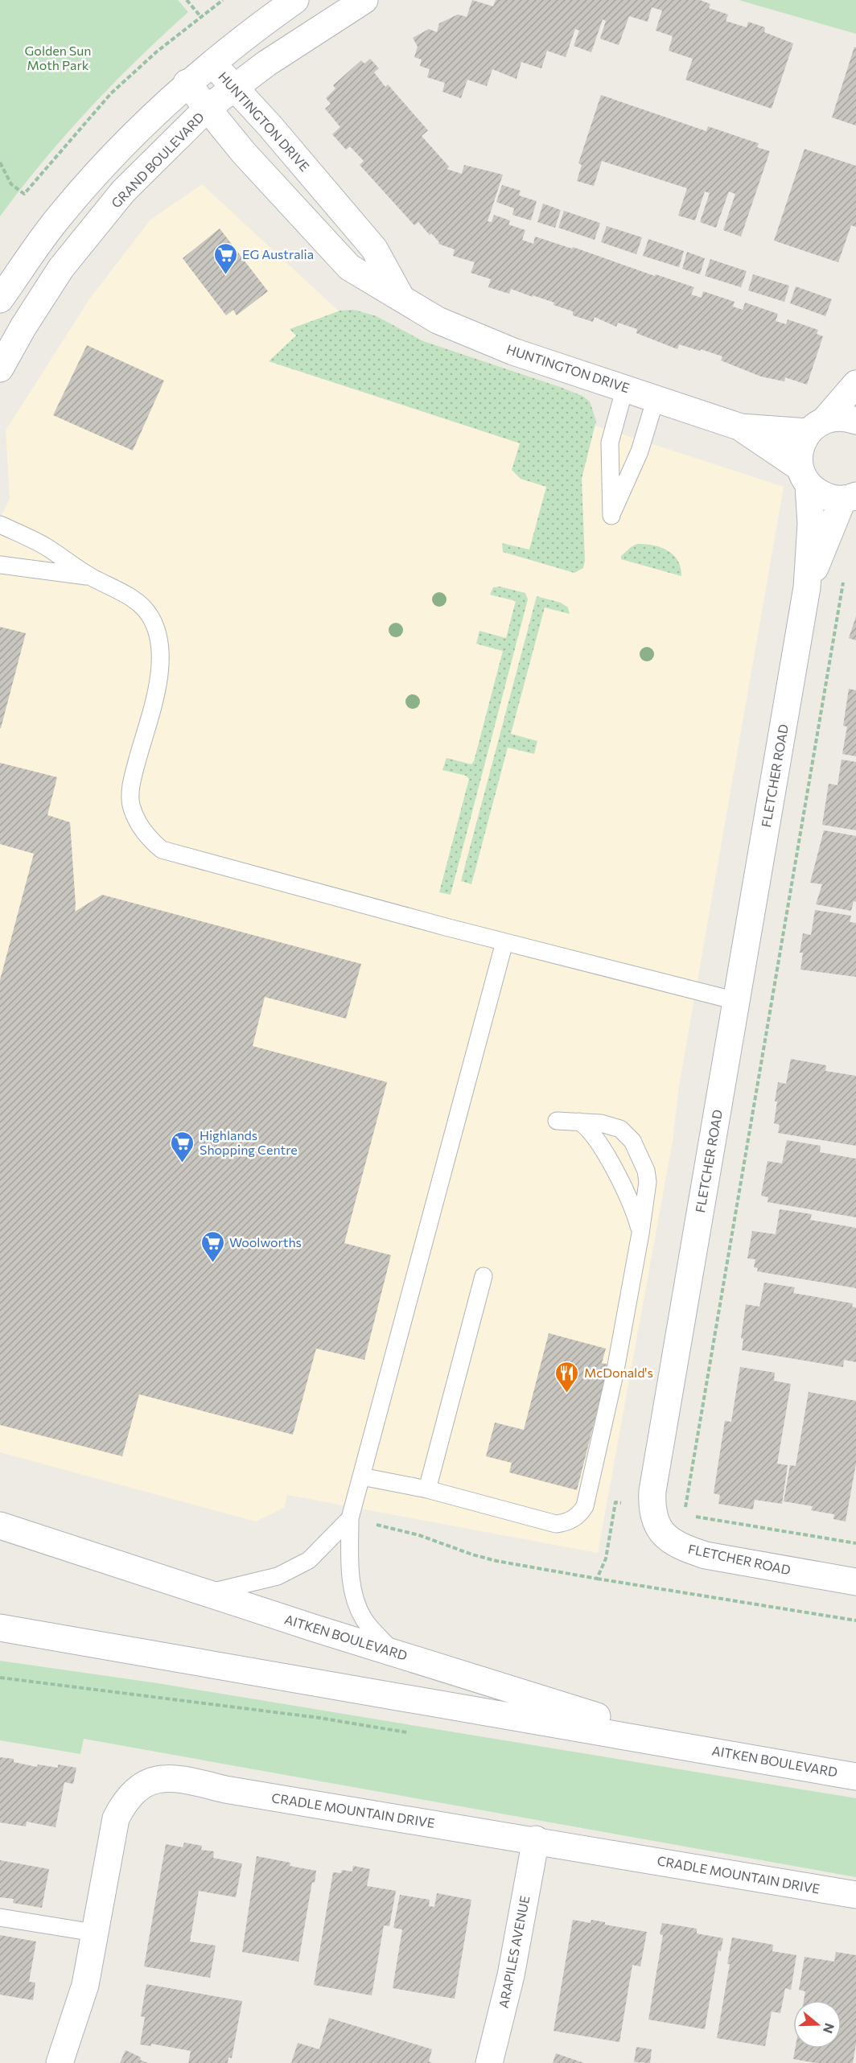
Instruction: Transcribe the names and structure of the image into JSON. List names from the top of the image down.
{
  "streets": {
    "street": [
      "HUNTINGTON DRIVE",
      "GRAND BOULEVARD",
      "FLETCHER ROAD",
      "AITKEN BOULEVARD",
      "CRADLE MOUNTAIN DRIVE",
      "ARAPILES AVENUE"
    ]
  },
  "crossings": [
    ["HUNTINGTON DRIVE", "GRAND BOULEVARD"],
    ["HUNTINGTON DRIVE", "FLETCHER ROAD"],
    ["CRADLE MOUNTAIN DRIVE", "ARAPILES AVENUE"]
  ],
  "parks": ["Golden Sun Moth Park"],
  "places": {
    "supermarket": ["EG Australia", "Highlands Shopping Centre", "Woolworths"],
    "restaurant": ["McDonald's"]
  },
  "north": "right"
}
